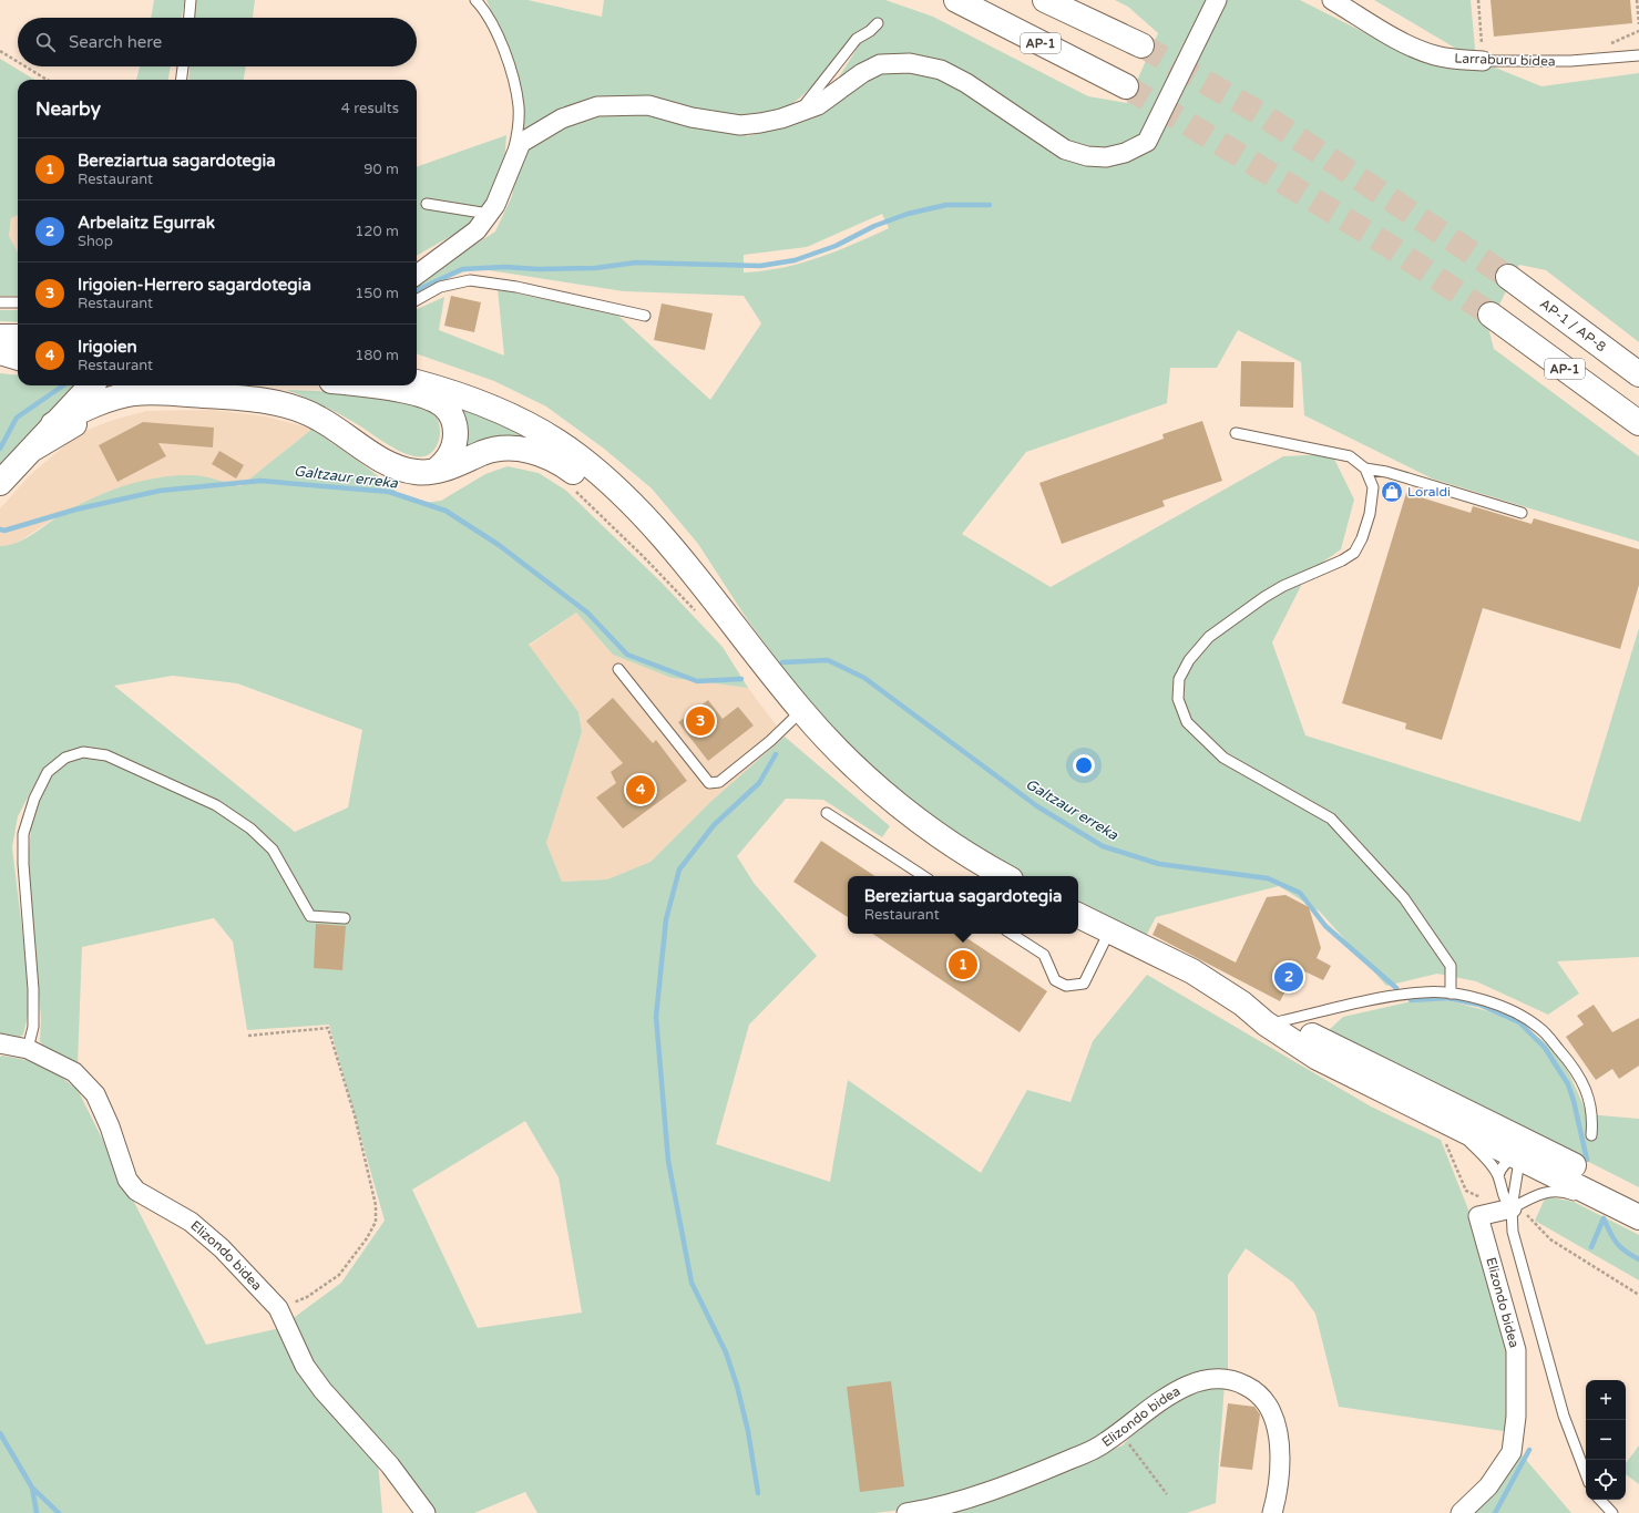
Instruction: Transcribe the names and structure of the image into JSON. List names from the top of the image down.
{
  "streets": {
    "main road": ["AP-1", "AP-1 / AP-8"],
    "street": ["Larraburu bidea", "Elizondo bidea"]
  },
  "water": ["Galtzaur erreka"],
  "places": {
    "shop": ["Loraldi"]
  },
  "page": {
    "search": "Search here",
    "heading": ["Nearby", "4 results"],
    "list": [
      {
        "mark": "1",
        "name": "Bereziartua sagardotegia",
        "note": "Restaurant",
        "value": "90 m"
      },
      {
        "mark": "2",
        "name": "Arbelaitz Egurrak",
        "note": "Shop",
        "value": "120 m"
      },
      {
        "mark": "3",
        "name": "Irigoien-Herrero sagardotegia",
        "note": "Restaurant",
        "value": "150 m"
      },
      {
        "mark": "4",
        "name": "Irigoien",
        "note": "Restaurant",
        "value": "180 m"
      }
    ],
    "pins": [
      "3",
      "4",
      "1",
      "2"
    ],
    "popup": ["Bereziartua sagardotegia", "Restaurant"],
    "map_buttons": ["+", "−"]
  }
}
